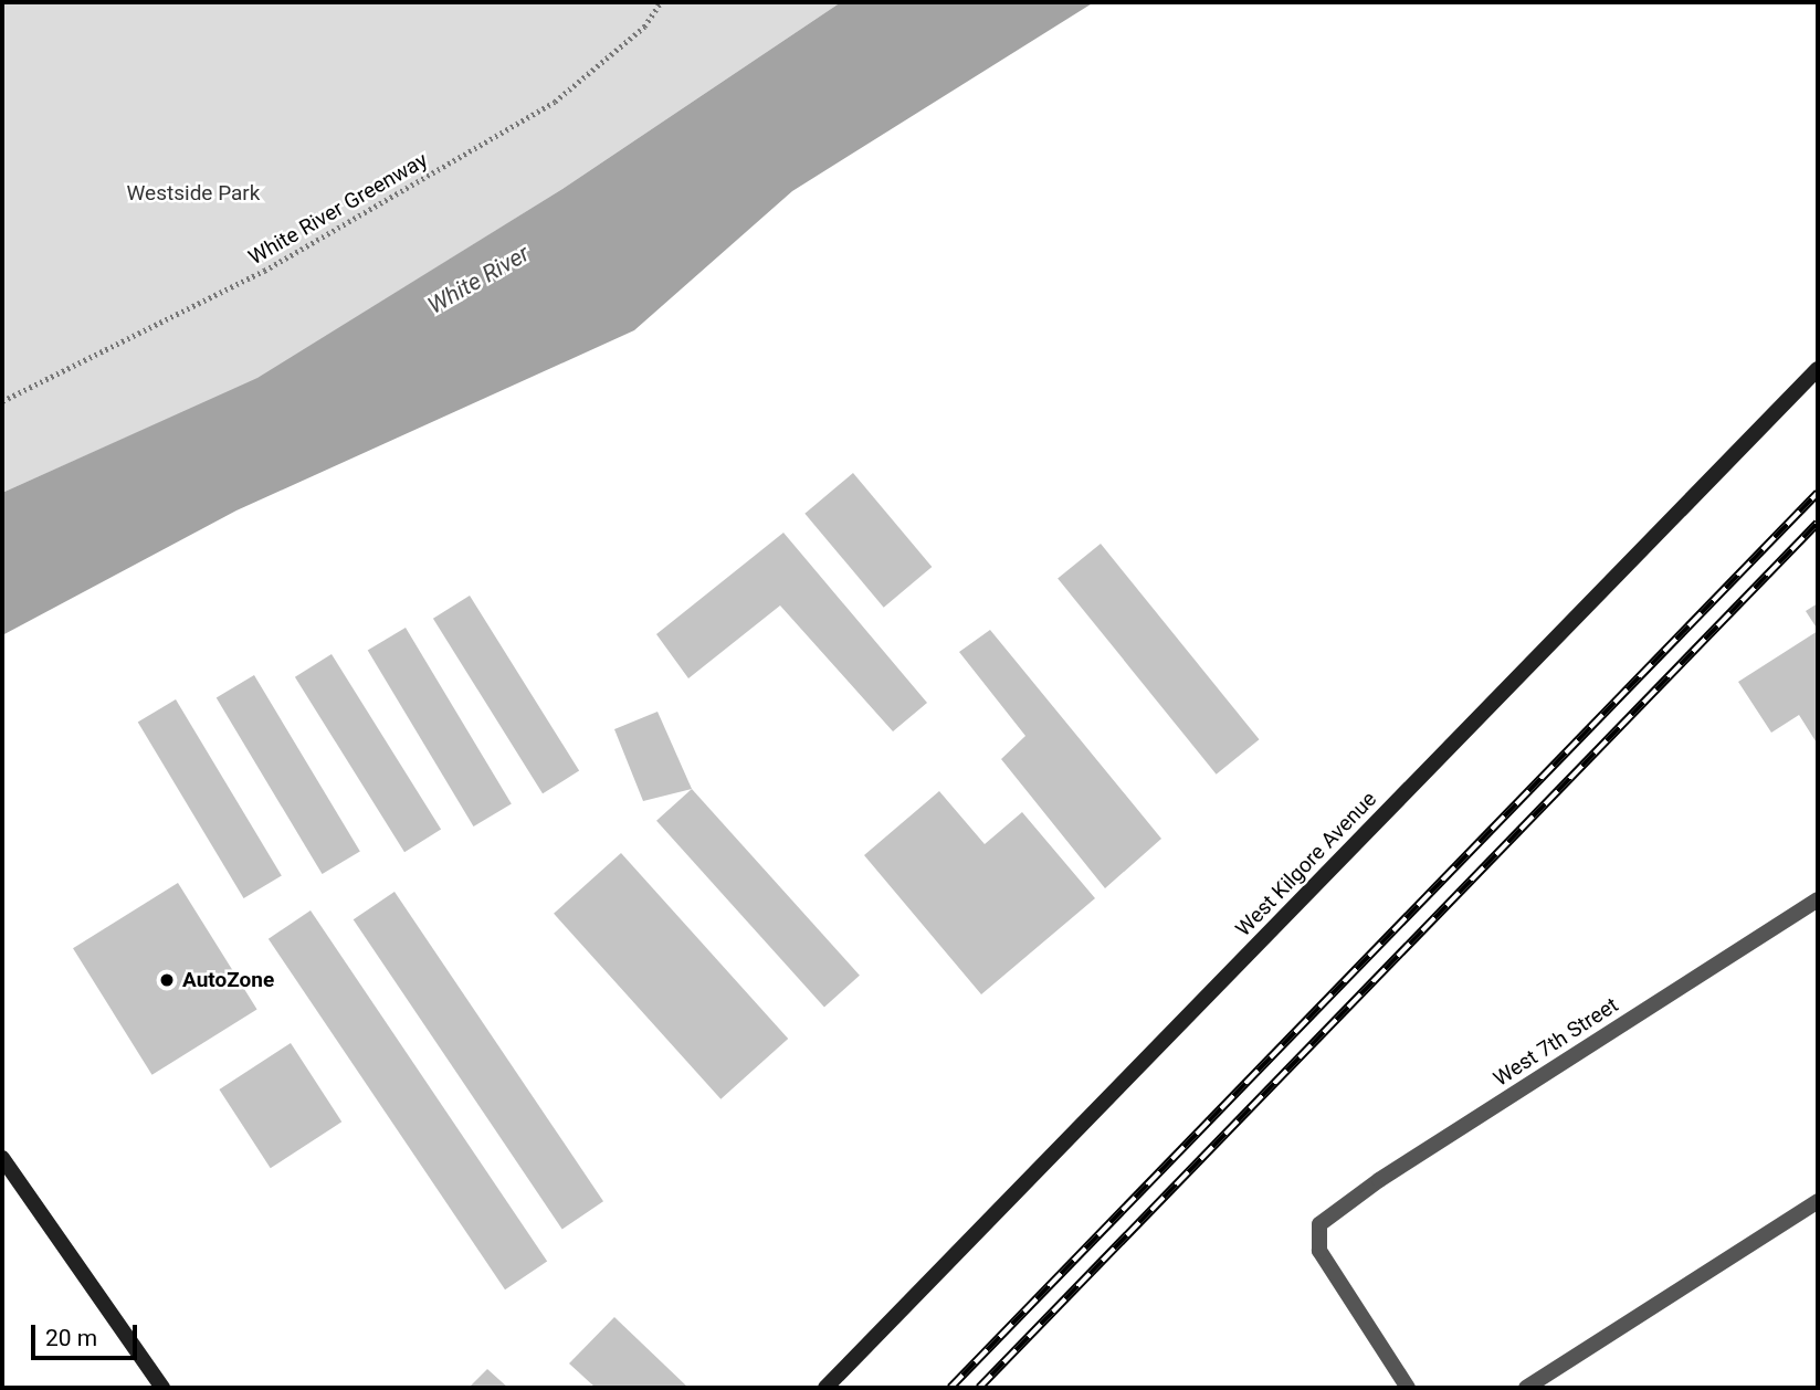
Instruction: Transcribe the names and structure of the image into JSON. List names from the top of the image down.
{
  "streets": {
    "main road": ["West Kilgore Avenue"],
    "street": ["West 7th Street"],
    "path": ["White River Greenway"]
  },
  "water": ["White River"],
  "parks": ["Westside Park"],
  "places": ["AutoZone"],
  "scale_bar": "20 m"
}
